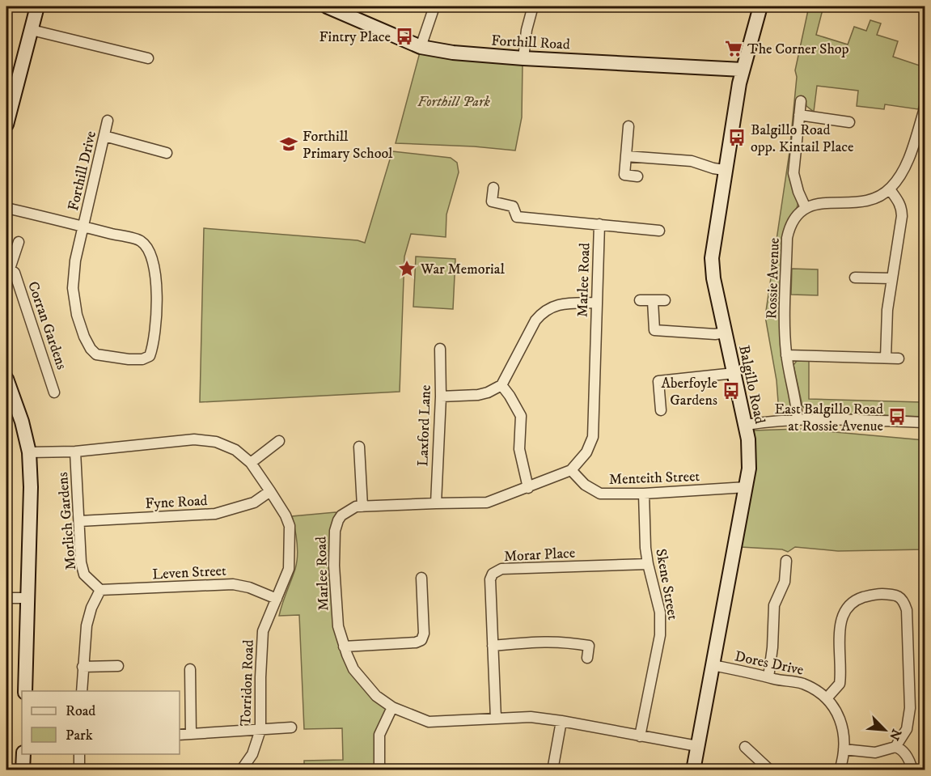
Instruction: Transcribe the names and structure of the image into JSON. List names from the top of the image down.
{
  "streets": {
    "street": [
      "Forthill Road",
      "Forthill Drive",
      "Rossie Avenue",
      "Marlee Road",
      "Corran Gardens",
      "Balgillo Road",
      "Laxford Lane",
      "Menteith Street",
      "Fyne Road",
      "Morlich Gardens",
      "Morar Place",
      "Leven Street",
      "Skene Street",
      "Dores Drive",
      "Torridon Road"
    ]
  },
  "crossings": [
    ["Forthill Road", "Balgillo Road"],
    ["Marlee Road", "Balgillo Road"],
    ["Marlee Road", "Laxford Lane"],
    ["Marlee Road", "Menteith Street"],
    ["Marlee Road", "Morar Place"],
    ["Marlee Road", "Skene Street"],
    ["Balgillo Road", "Menteith Street"],
    ["Balgillo Road", "Dores Drive"],
    ["Menteith Street", "Skene Street"],
    ["Fyne Road", "Morlich Gardens"],
    ["Fyne Road", "Torridon Road"],
    ["Morlich Gardens", "Leven Street"],
    ["Morlich Gardens", "Torridon Road"],
    ["Morar Place", "Skene Street"],
    ["Leven Street", "Torridon Road"]
  ],
  "parks": ["Forthill Park"],
  "places": {
    "bus stop": [
      "Fintry Place",
      "Balgillo Road opp. Kintail Place",
      "Aberfoyle Gardens",
      "East Balgillo Road at Rossie Avenue"
    ],
    "supermarket": ["The Corner Shop"],
    "school or university": ["Forthill Primary School"],
    "place": ["War Memorial"]
  },
  "legend": ["Road", "Park"],
  "north": "bottom right"
}
